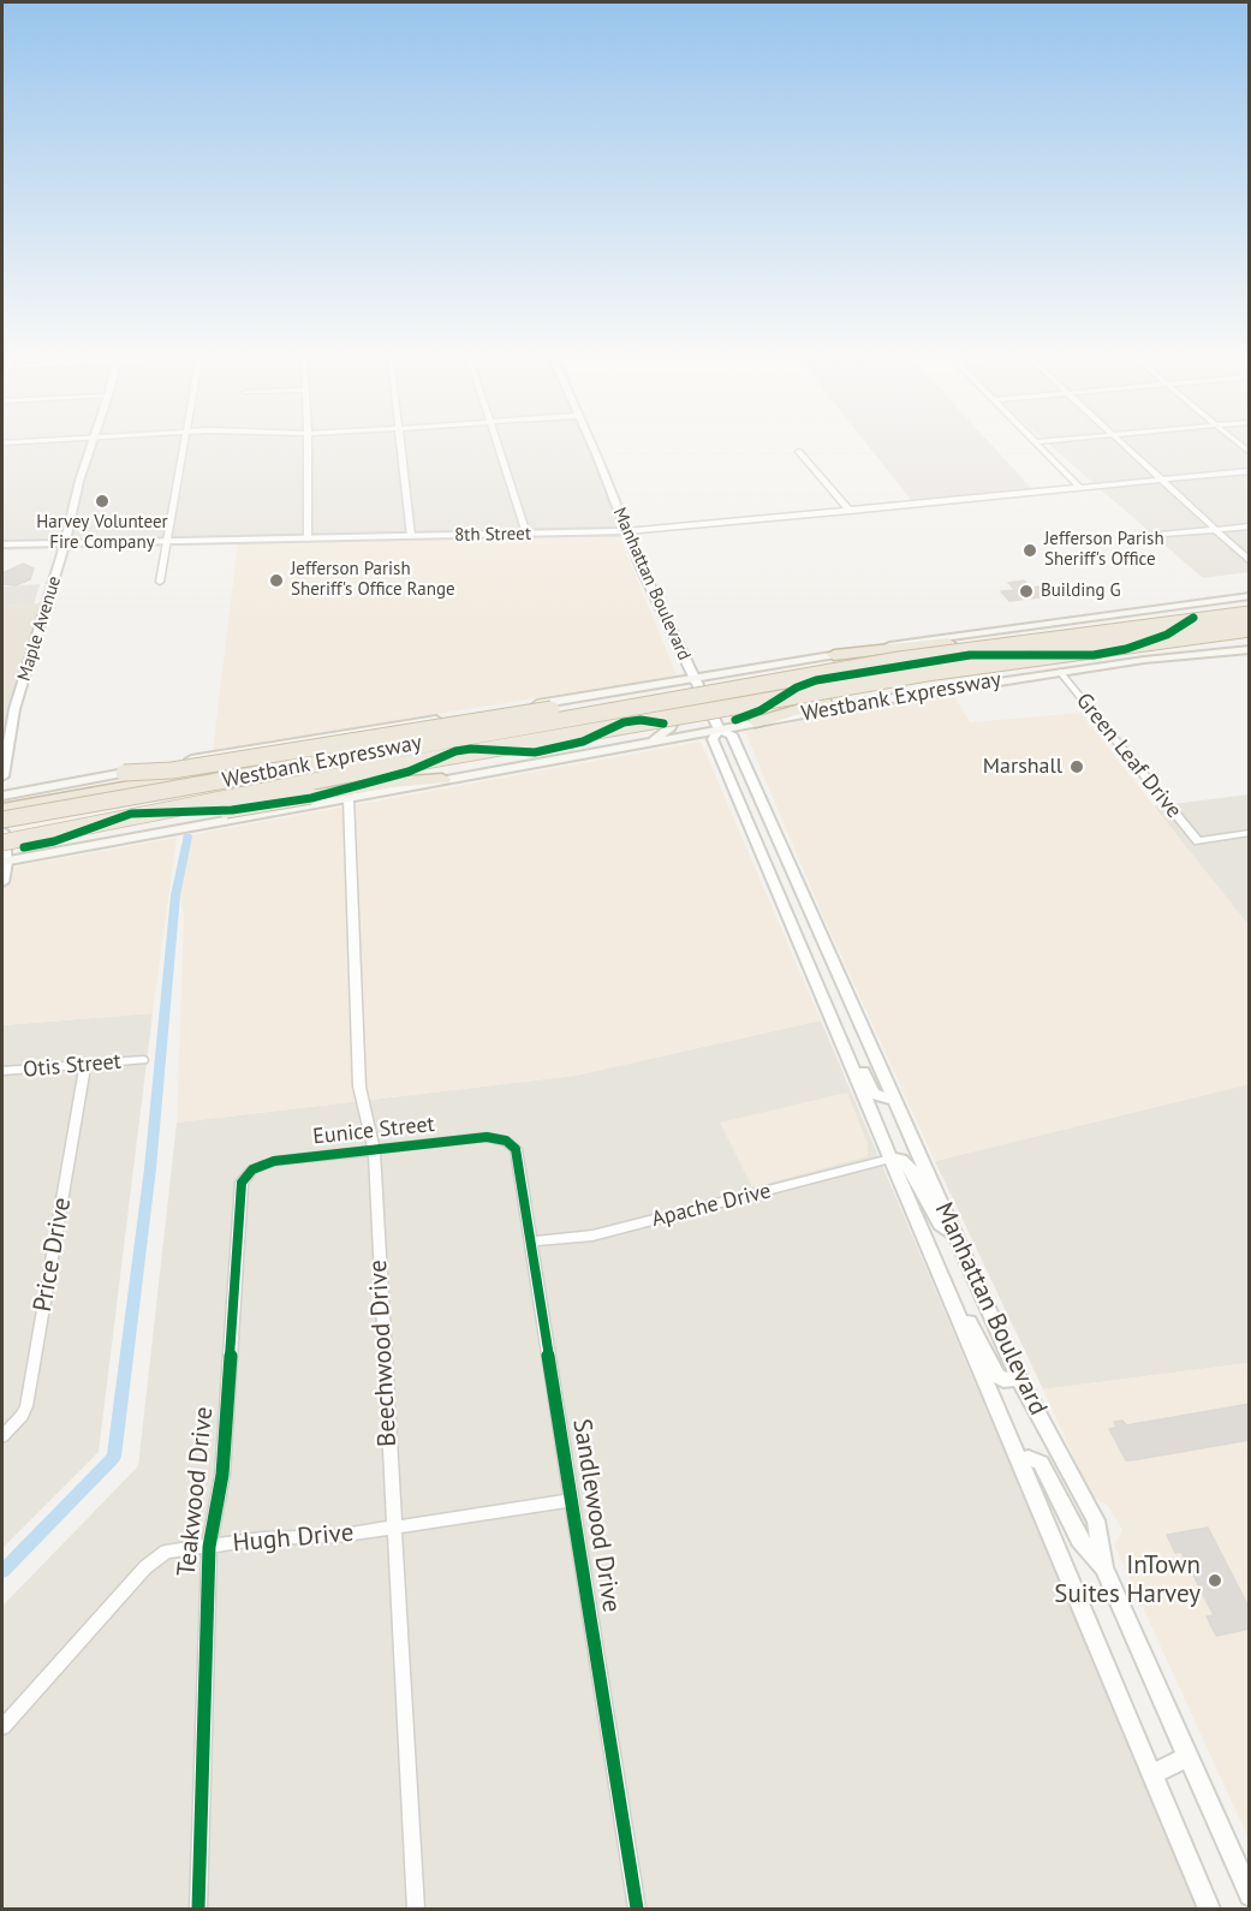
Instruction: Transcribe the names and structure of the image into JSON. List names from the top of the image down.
{
  "streets": {
    "highway": ["Westbank Expressway"],
    "street": [
      "8th Street",
      "Manhattan Boulevard",
      "Maple Avenue",
      "Green Leaf Drive",
      "Otis Street",
      "Eunice Street",
      "Apache Drive",
      "Price Drive",
      "Beechwood Drive",
      "Teakwood Drive",
      "Sandlewood Drive",
      "Hugh Drive"
    ]
  },
  "crossings": [
    ["8th Street", "Manhattan Boulevard"],
    ["8th Street", "Maple Avenue"],
    ["Manhattan Boulevard", "Westbank Expressway"],
    ["Manhattan Boulevard", "Apache Drive"],
    ["Westbank Expressway", "Green Leaf Drive"],
    ["Otis Street", "Price Drive"],
    ["Eunice Street", "Beechwood Drive"],
    ["Eunice Street", "Teakwood Drive"],
    ["Eunice Street", "Sandlewood Drive"],
    ["Apache Drive", "Sandlewood Drive"],
    ["Beechwood Drive", "Hugh Drive"],
    ["Teakwood Drive", "Hugh Drive"],
    ["Sandlewood Drive", "Hugh Drive"]
  ],
  "places": [
    "Harvey Volunteer Fire Company",
    "Jefferson Parish Sheriff's Office",
    "Jefferson Parish Sheriff's Office Range",
    "Building G",
    "Marshall",
    "InTown Suites Harvey"
  ]
}
